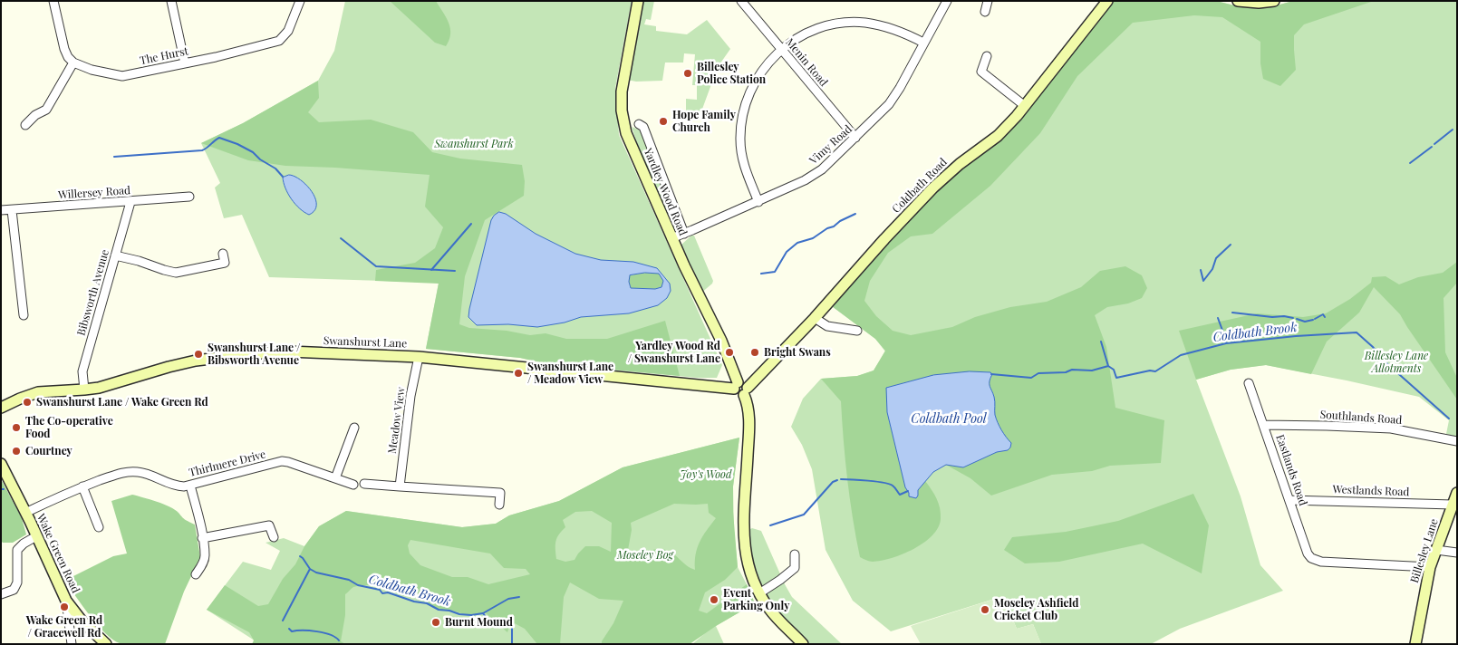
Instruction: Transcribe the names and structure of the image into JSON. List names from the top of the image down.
{
  "streets": {
    "main road": [
      "Coldbath Road",
      "Yardley Wood Road",
      "Swanshurst Lane",
      "Billesley Lane",
      "Wake Green Road"
    ],
    "street": [
      "The Hurst",
      "Menin Road",
      "Vimy Road",
      "Willersey Road",
      "Bibsworth Avenue",
      "Southlands Road",
      "Meadow View",
      "Thirlmere Drive",
      "Eastlands Road",
      "Westlands Road"
    ]
  },
  "crossings": [
    ["Menin Road", "Vimy Road"],
    ["Vimy Road", "Yardley Wood Road"],
    ["Yardley Wood Road", "Swanshurst Lane"],
    ["Willersey Road", "Bibsworth Avenue"],
    ["Bibsworth Avenue", "Swanshurst Lane"],
    ["Swanshurst Lane", "Meadow View"],
    ["Southlands Road", "Eastlands Road"],
    ["Thirlmere Drive", "Wake Green Road"],
    ["Eastlands Road", "Westlands Road"],
    ["Eastlands Road", "Billesley Lane"],
    ["Westlands Road", "Billesley Lane"]
  ],
  "water": ["Coldbath Brook", "Coldbath Pool"],
  "parks": [
    "Swanshurst Park",
    "Billesley Lane Allotments",
    "Joy's Wood",
    "Moseley Bog"
  ],
  "places": [
    "Billesley Police Station",
    "Hope Family Church",
    "Yardley Wood Rd / Swanshurst Lane",
    "Bright Swans",
    "Swanshurst Lane / Bibsworth Avenue",
    "Swanshurst Lane / Meadow View",
    "Swanshurst Lane / Wake Green Rd",
    "The Co-operative Food",
    "Courtney",
    "Event Parking Only",
    "Wake Green Rd / Gracewell Rd",
    "Moseley Ashfield Cricket Club",
    "Burnt Mound"
  ]
}
